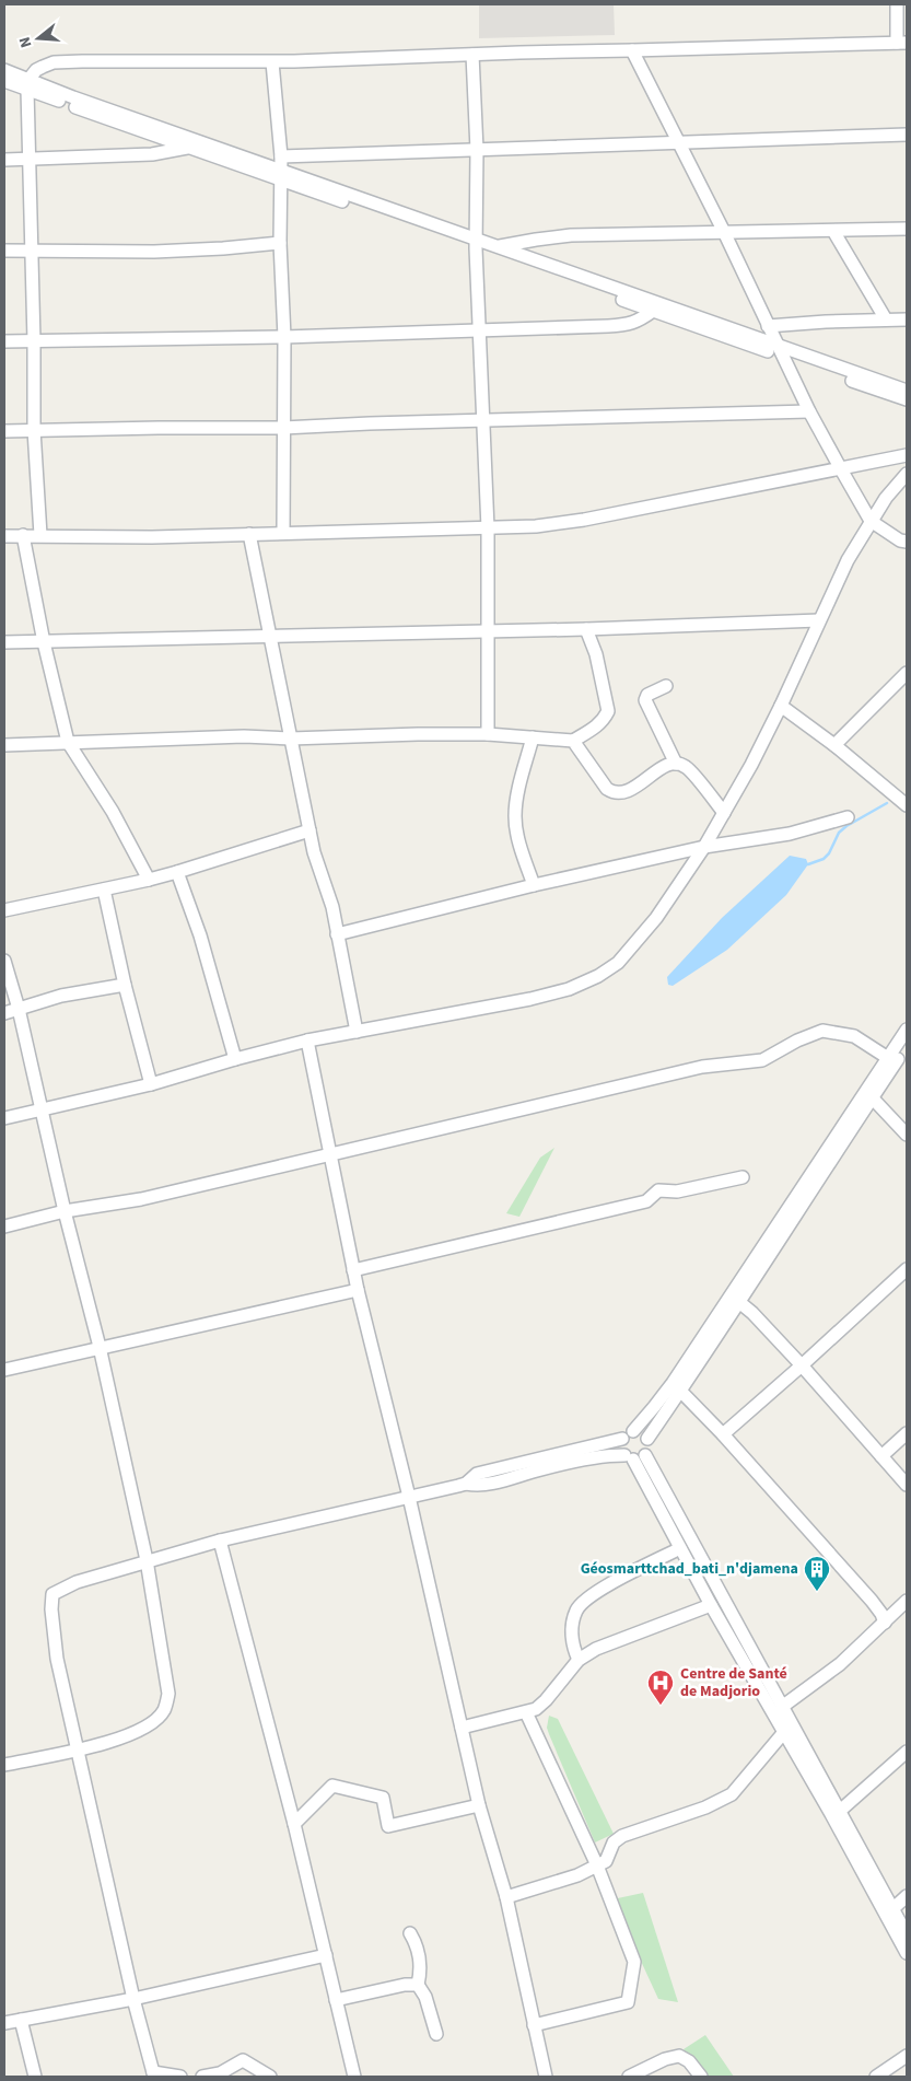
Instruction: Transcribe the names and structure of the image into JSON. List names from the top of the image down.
{
  "places": {
    "building": ["Géosmarttchad_bati_n'djamena"],
    "hospital": ["Centre de Santé de Madjorio"]
  },
  "north": "left"
}
